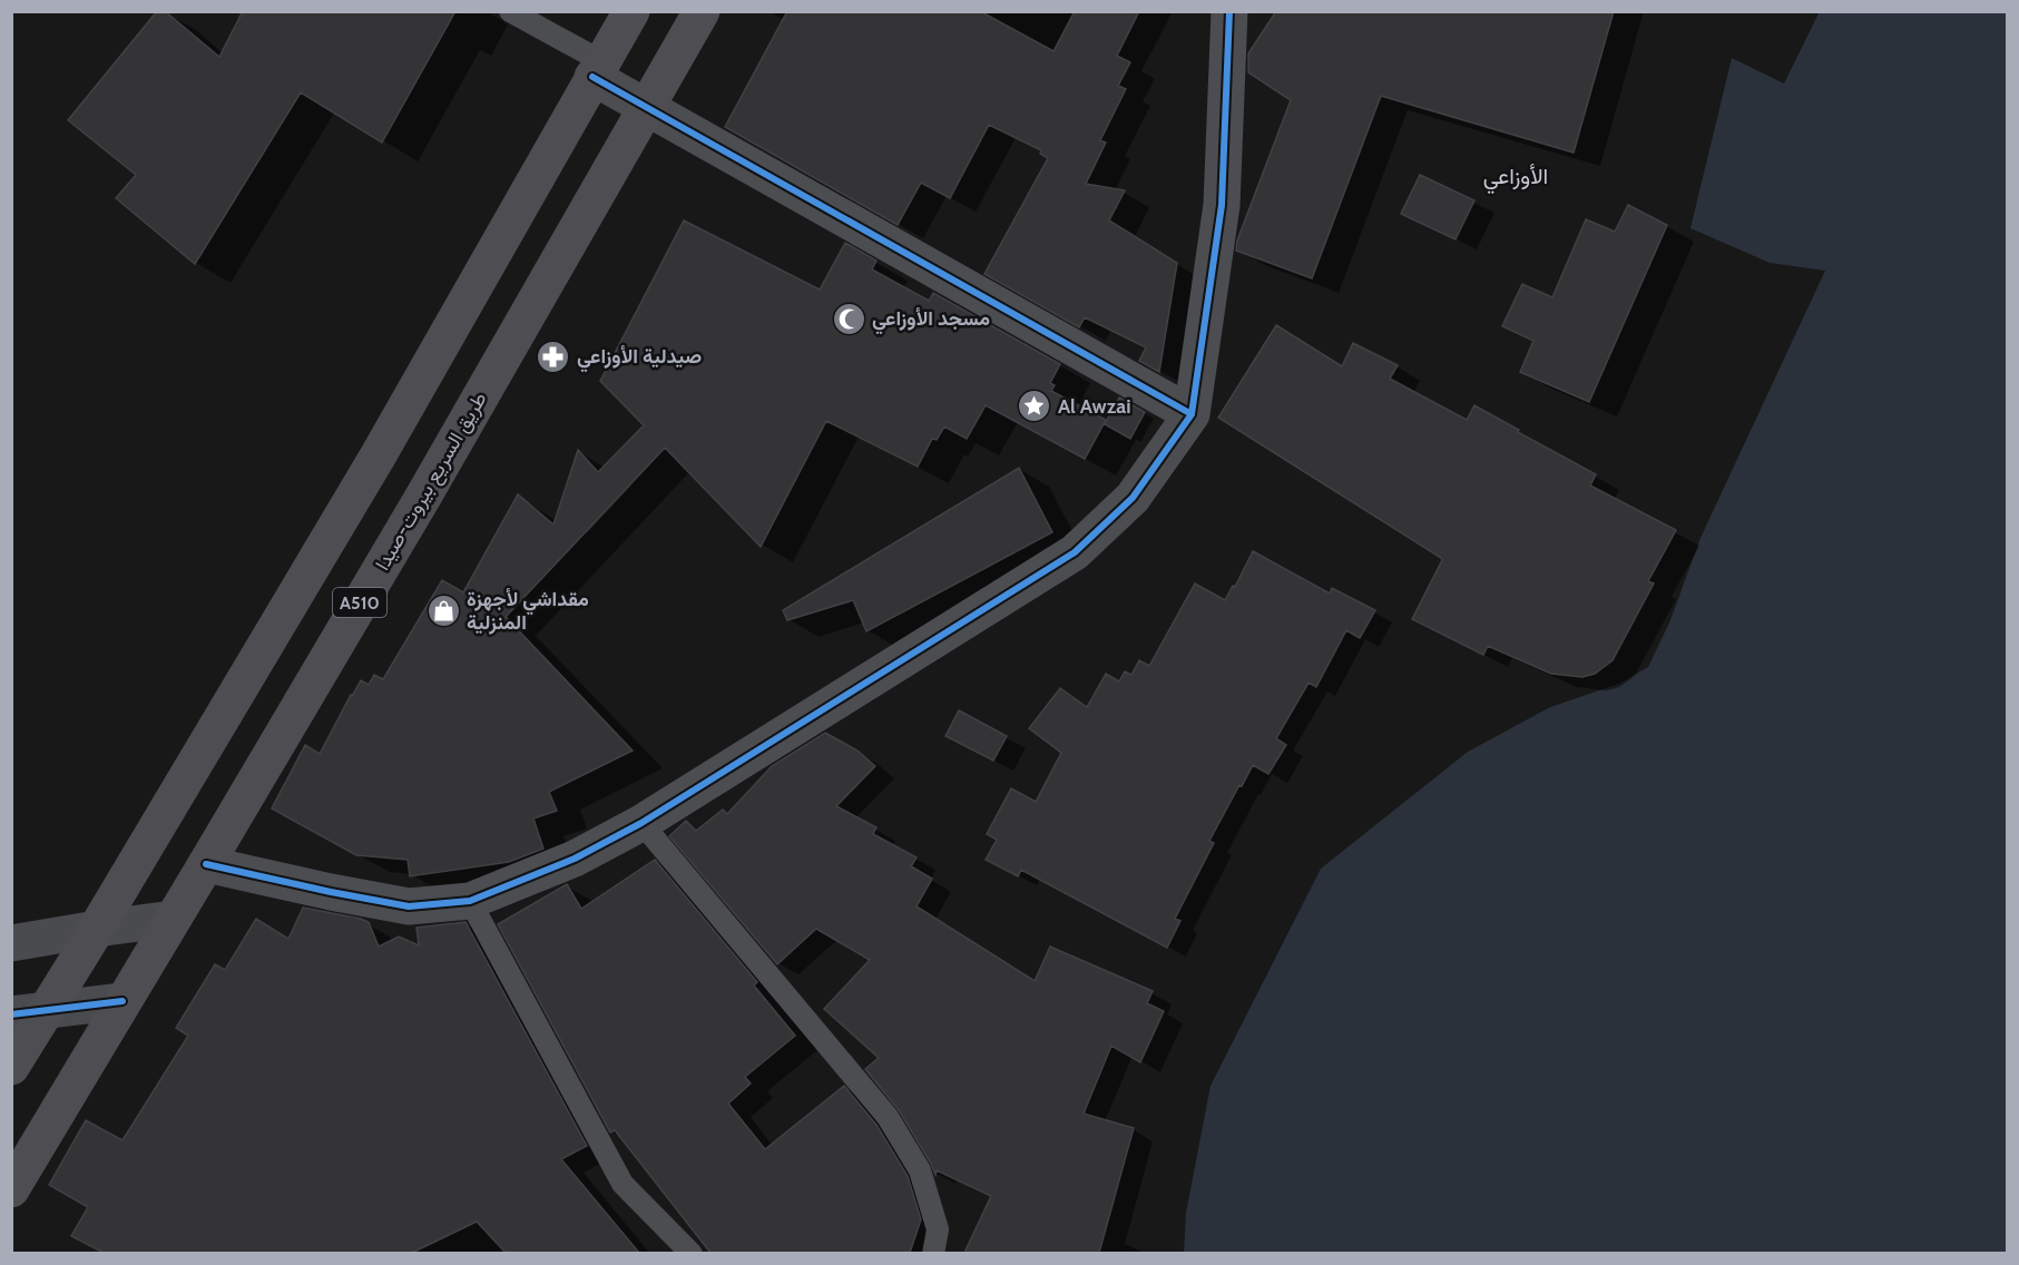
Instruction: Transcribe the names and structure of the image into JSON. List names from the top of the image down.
{
  "streets": {
    "highway": ["طريق السريع بيروت-صيدا", "A510"]
  },
  "districts": ["الأوزاعي"],
  "places": {
    "mosque": ["مسجد الأوزاعي"],
    "pharmacy": ["صيدلية الأوزاعي"],
    "place": ["Al Awzai"],
    "shop": ["مقداشي لأجهزة المنزلية"]
  }
}
